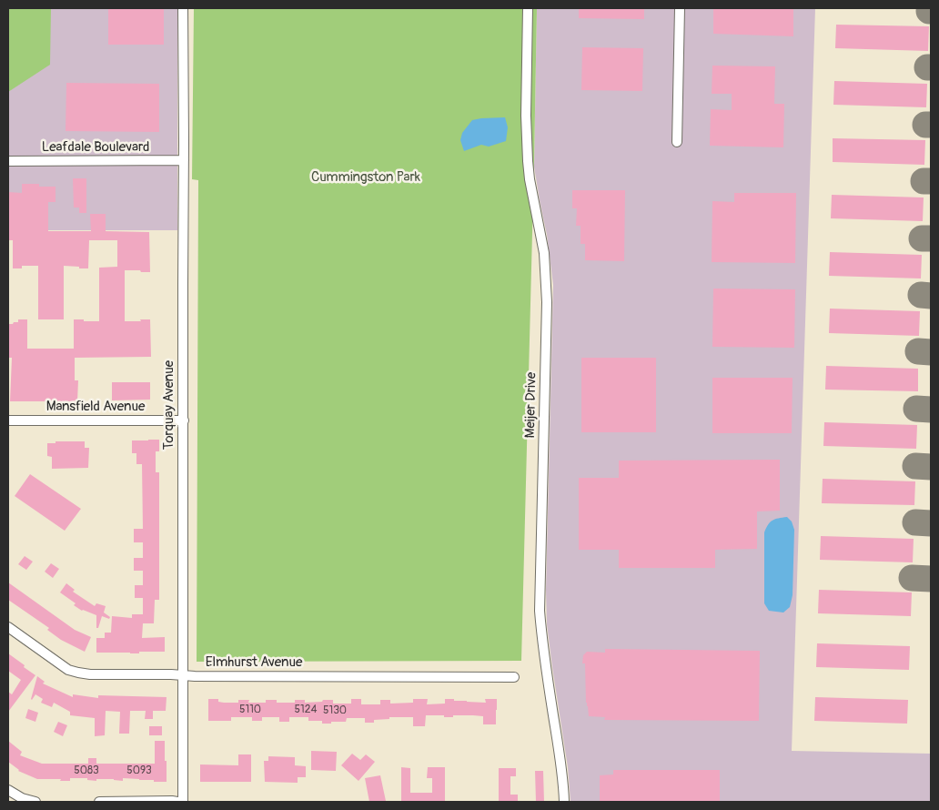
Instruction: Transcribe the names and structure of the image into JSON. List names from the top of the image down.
{
  "streets": {
    "street": [
      "Leafdale Boulevard",
      "Torquay Avenue",
      "Meijer Drive",
      "Mansfield Avenue",
      "Elmhurst Avenue"
    ]
  },
  "crossings": [
    ["Leafdale Boulevard", "Torquay Avenue"],
    ["Torquay Avenue", "Mansfield Avenue"],
    ["Torquay Avenue", "Elmhurst Avenue"]
  ],
  "parks": ["Cummingston Park"],
  "house_numbers": [
    "5110",
    "5124",
    "5130",
    "5083",
    "5093"
  ]
}
